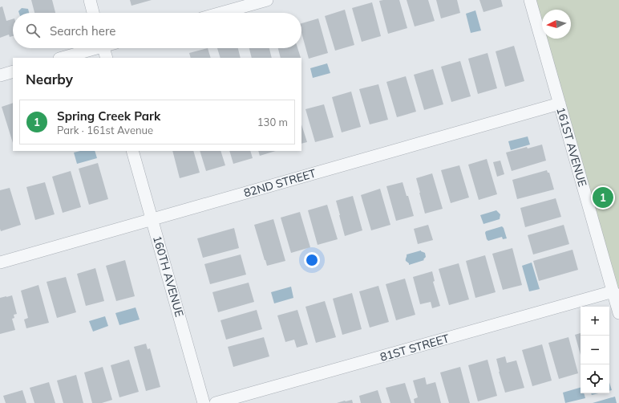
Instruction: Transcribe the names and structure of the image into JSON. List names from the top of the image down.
{
  "streets": {
    "street": [
      "161ST AVENUE",
      "82ND STREET",
      "160TH AVENUE",
      "81ST STREET"
    ]
  },
  "crossings": [
    ["161ST AVENUE", "82ND STREET"],
    ["161ST AVENUE", "81ST STREET"],
    ["82ND STREET", "160TH AVENUE"]
  ],
  "north": "left",
  "page": {
    "search": "Search here",
    "heading": "Nearby",
    "list": [
      {
        "mark": "1",
        "name": "Spring Creek Park",
        "note": "Park · 161st Avenue",
        "value": "130 m"
      }
    ],
    "pins": "1",
    "map_buttons": ["+", "−"]
  }
}
